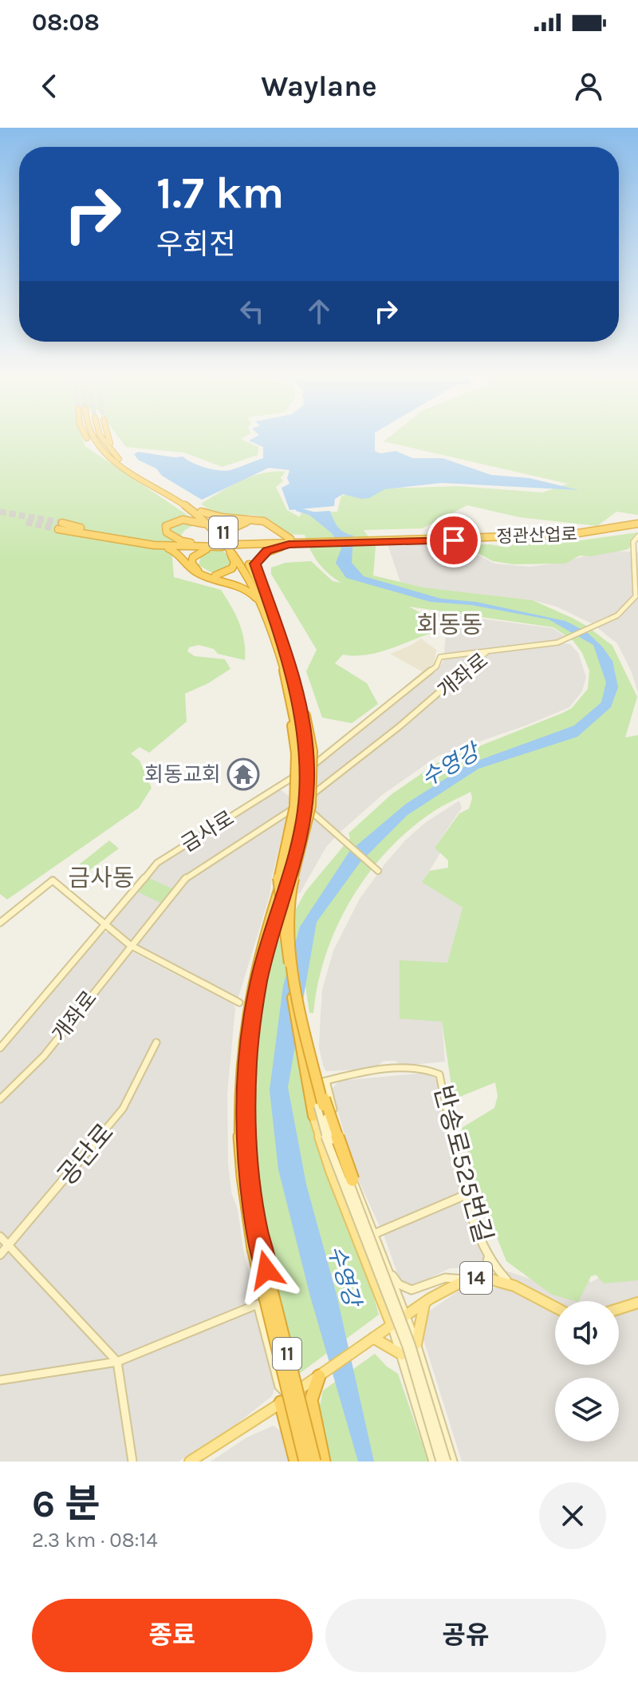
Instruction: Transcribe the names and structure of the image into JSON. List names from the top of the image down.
{
  "streets": {
    "highway": ["11", "정관산업로"],
    "main road": [
      "개좌로",
      "금사로",
      "공단로",
      "반송로525번길",
      "14"
    ]
  },
  "crossings": [
    ["개좌로", "금사로"],
    ["반송로525번길", "14"]
  ],
  "districts": ["회동동", "금사동"],
  "water": ["수영강"],
  "places": {
    "temple": ["회동교회"]
  },
  "page": {
    "status": "08:08",
    "header": "Waylane",
    "turn": ["1.7 km", "우회전"],
    "heading": ["6 분", "2.3 km · 08:14"],
    "buttons": ["종료", "공유"]
  }
}
